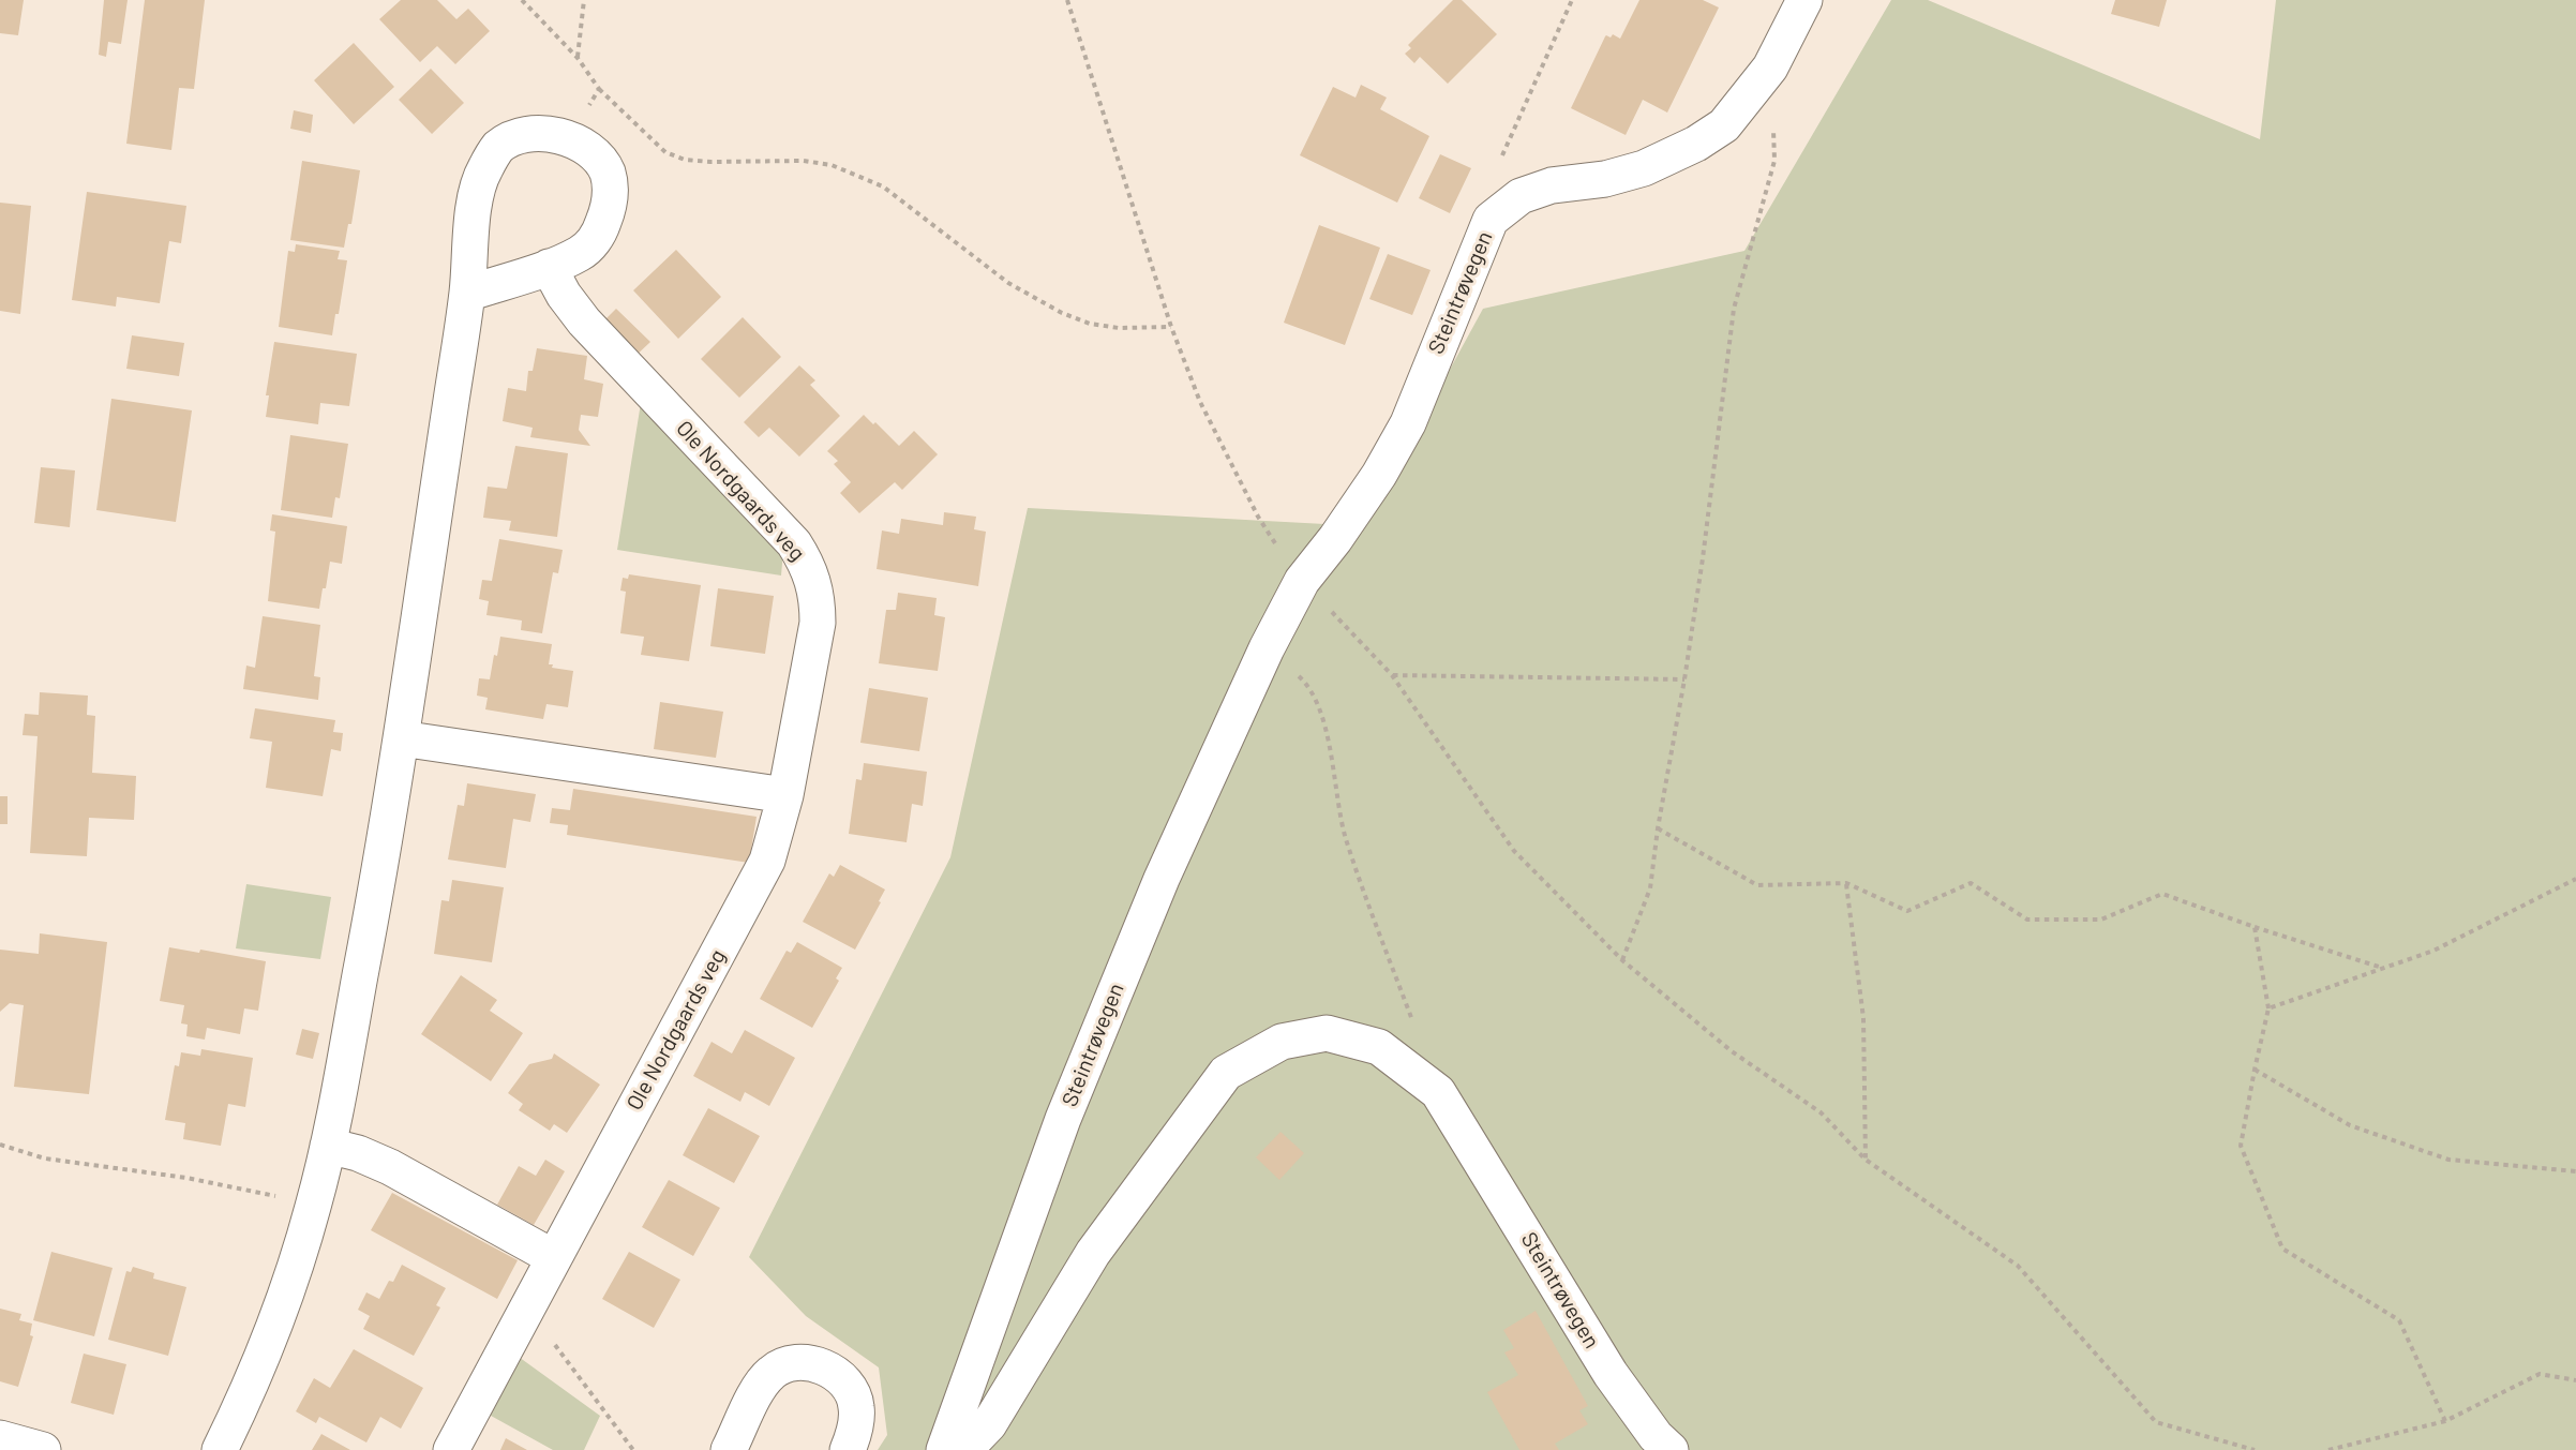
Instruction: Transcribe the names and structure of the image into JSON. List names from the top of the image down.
{
  "streets": {
    "street": ["Steintrøvegen", "Ole Nordgaards veg"]
  }
}
